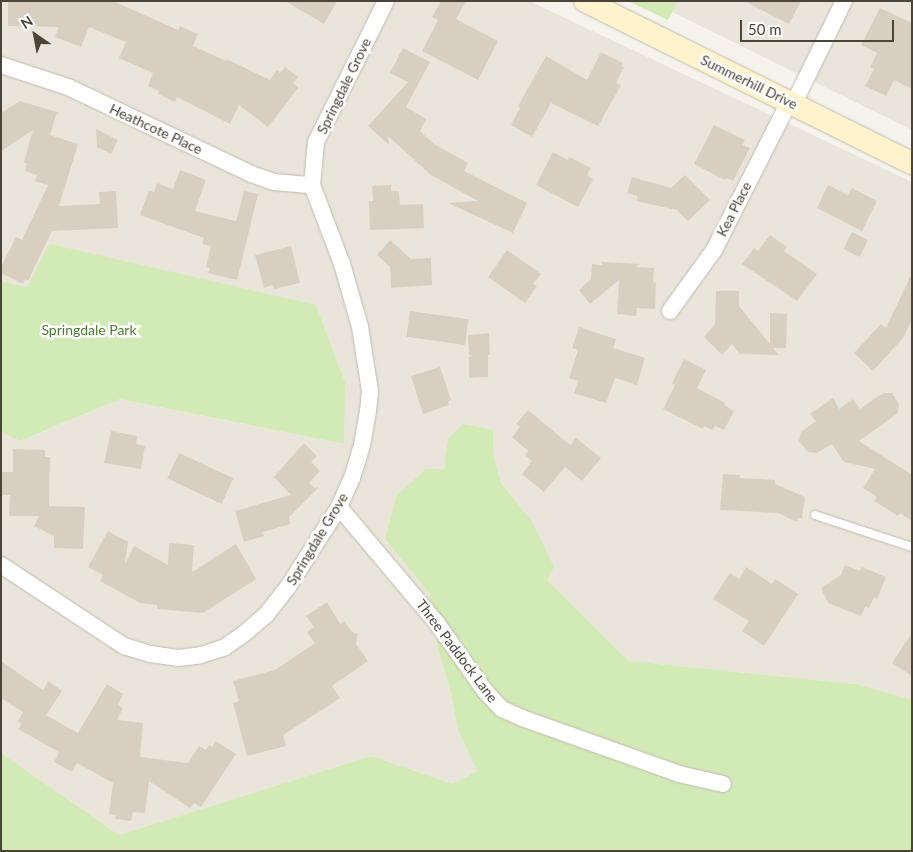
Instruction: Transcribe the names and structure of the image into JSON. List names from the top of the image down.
{
  "streets": {
    "main road": ["Summerhill Drive"],
    "street": [
      "Springdale Grove",
      "Heathcote Place",
      "Kea Place",
      "Three Paddock Lane"
    ]
  },
  "crossings": [
    ["Summerhill Drive", "Kea Place"],
    ["Springdale Grove", "Heathcote Place"],
    ["Springdale Grove", "Three Paddock Lane"]
  ],
  "parks": ["Springdale Park"],
  "scale_bar": "50 m",
  "north": "top left"
}
